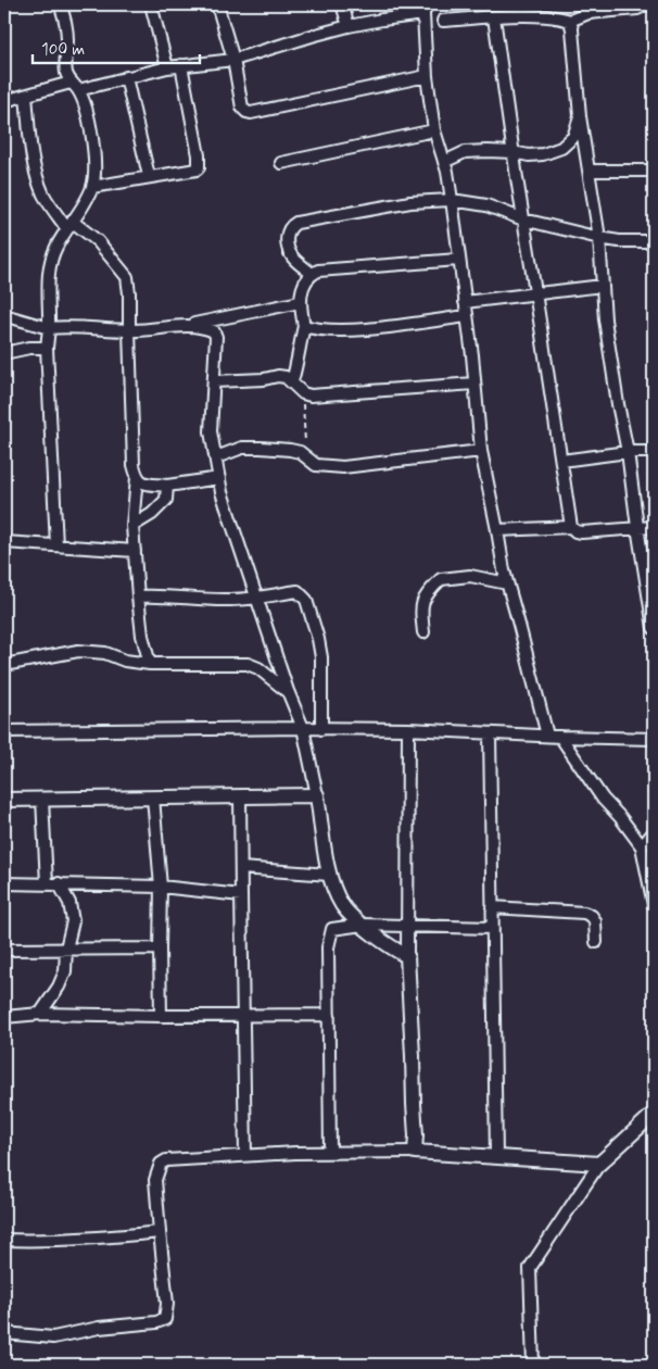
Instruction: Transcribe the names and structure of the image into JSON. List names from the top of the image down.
{
  "scale_bar": "100 m"
}
